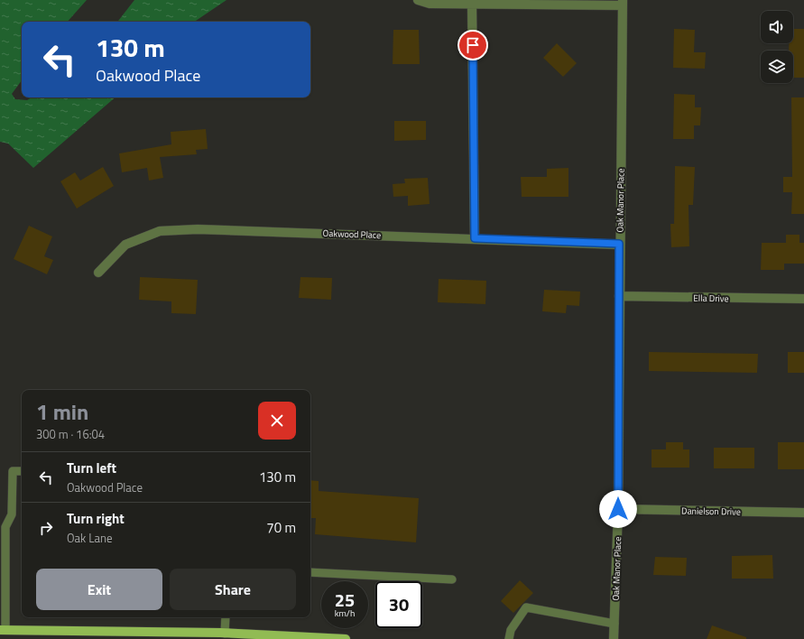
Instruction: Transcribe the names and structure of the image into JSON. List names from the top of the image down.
{
  "streets": {
    "street": [
      "Oak Manor Place",
      "Oakwood Place",
      "Ella Drive",
      "Danielson Drive"
    ]
  },
  "crossings": [
    ["Oak Manor Place", "Oakwood Place"],
    ["Oak Manor Place", "Ella Drive"],
    ["Oak Manor Place", "Danielson Drive"]
  ],
  "page": {
    "turn": ["130 m", "Oakwood Place"],
    "heading": ["1 min", "300 m · 16:04"],
    "list": [
      {
        "name": "Turn left",
        "note": "Oakwood Place",
        "value": "130 m"
      },
      {
        "name": "Turn right",
        "note": "Oak Lane",
        "value": "70 m"
      }
    ],
    "buttons": ["Exit", "Share"],
    "speed": "25 km/h",
    "limit": "30"
  }
}
